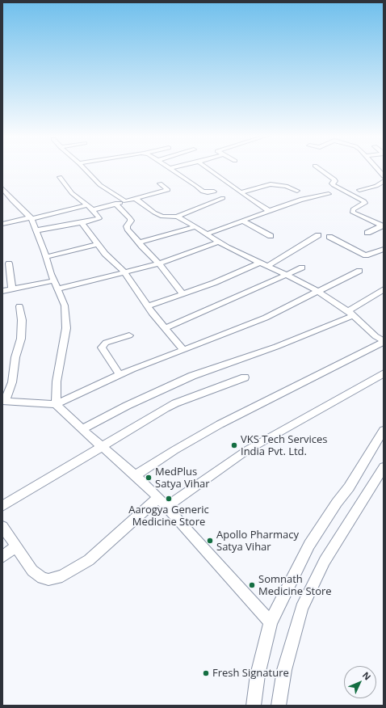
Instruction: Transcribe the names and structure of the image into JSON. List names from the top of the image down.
{
  "places": [
    "VKS Tech Services India Pvt. Ltd.",
    "MedPlus Satya Vihar",
    "Aarogya Generic Medicine Store",
    "Apollo Pharmacy Satya Vihar",
    "Somnath Medicine Store",
    "Fresh Signature"
  ],
  "north": "top right"
}
